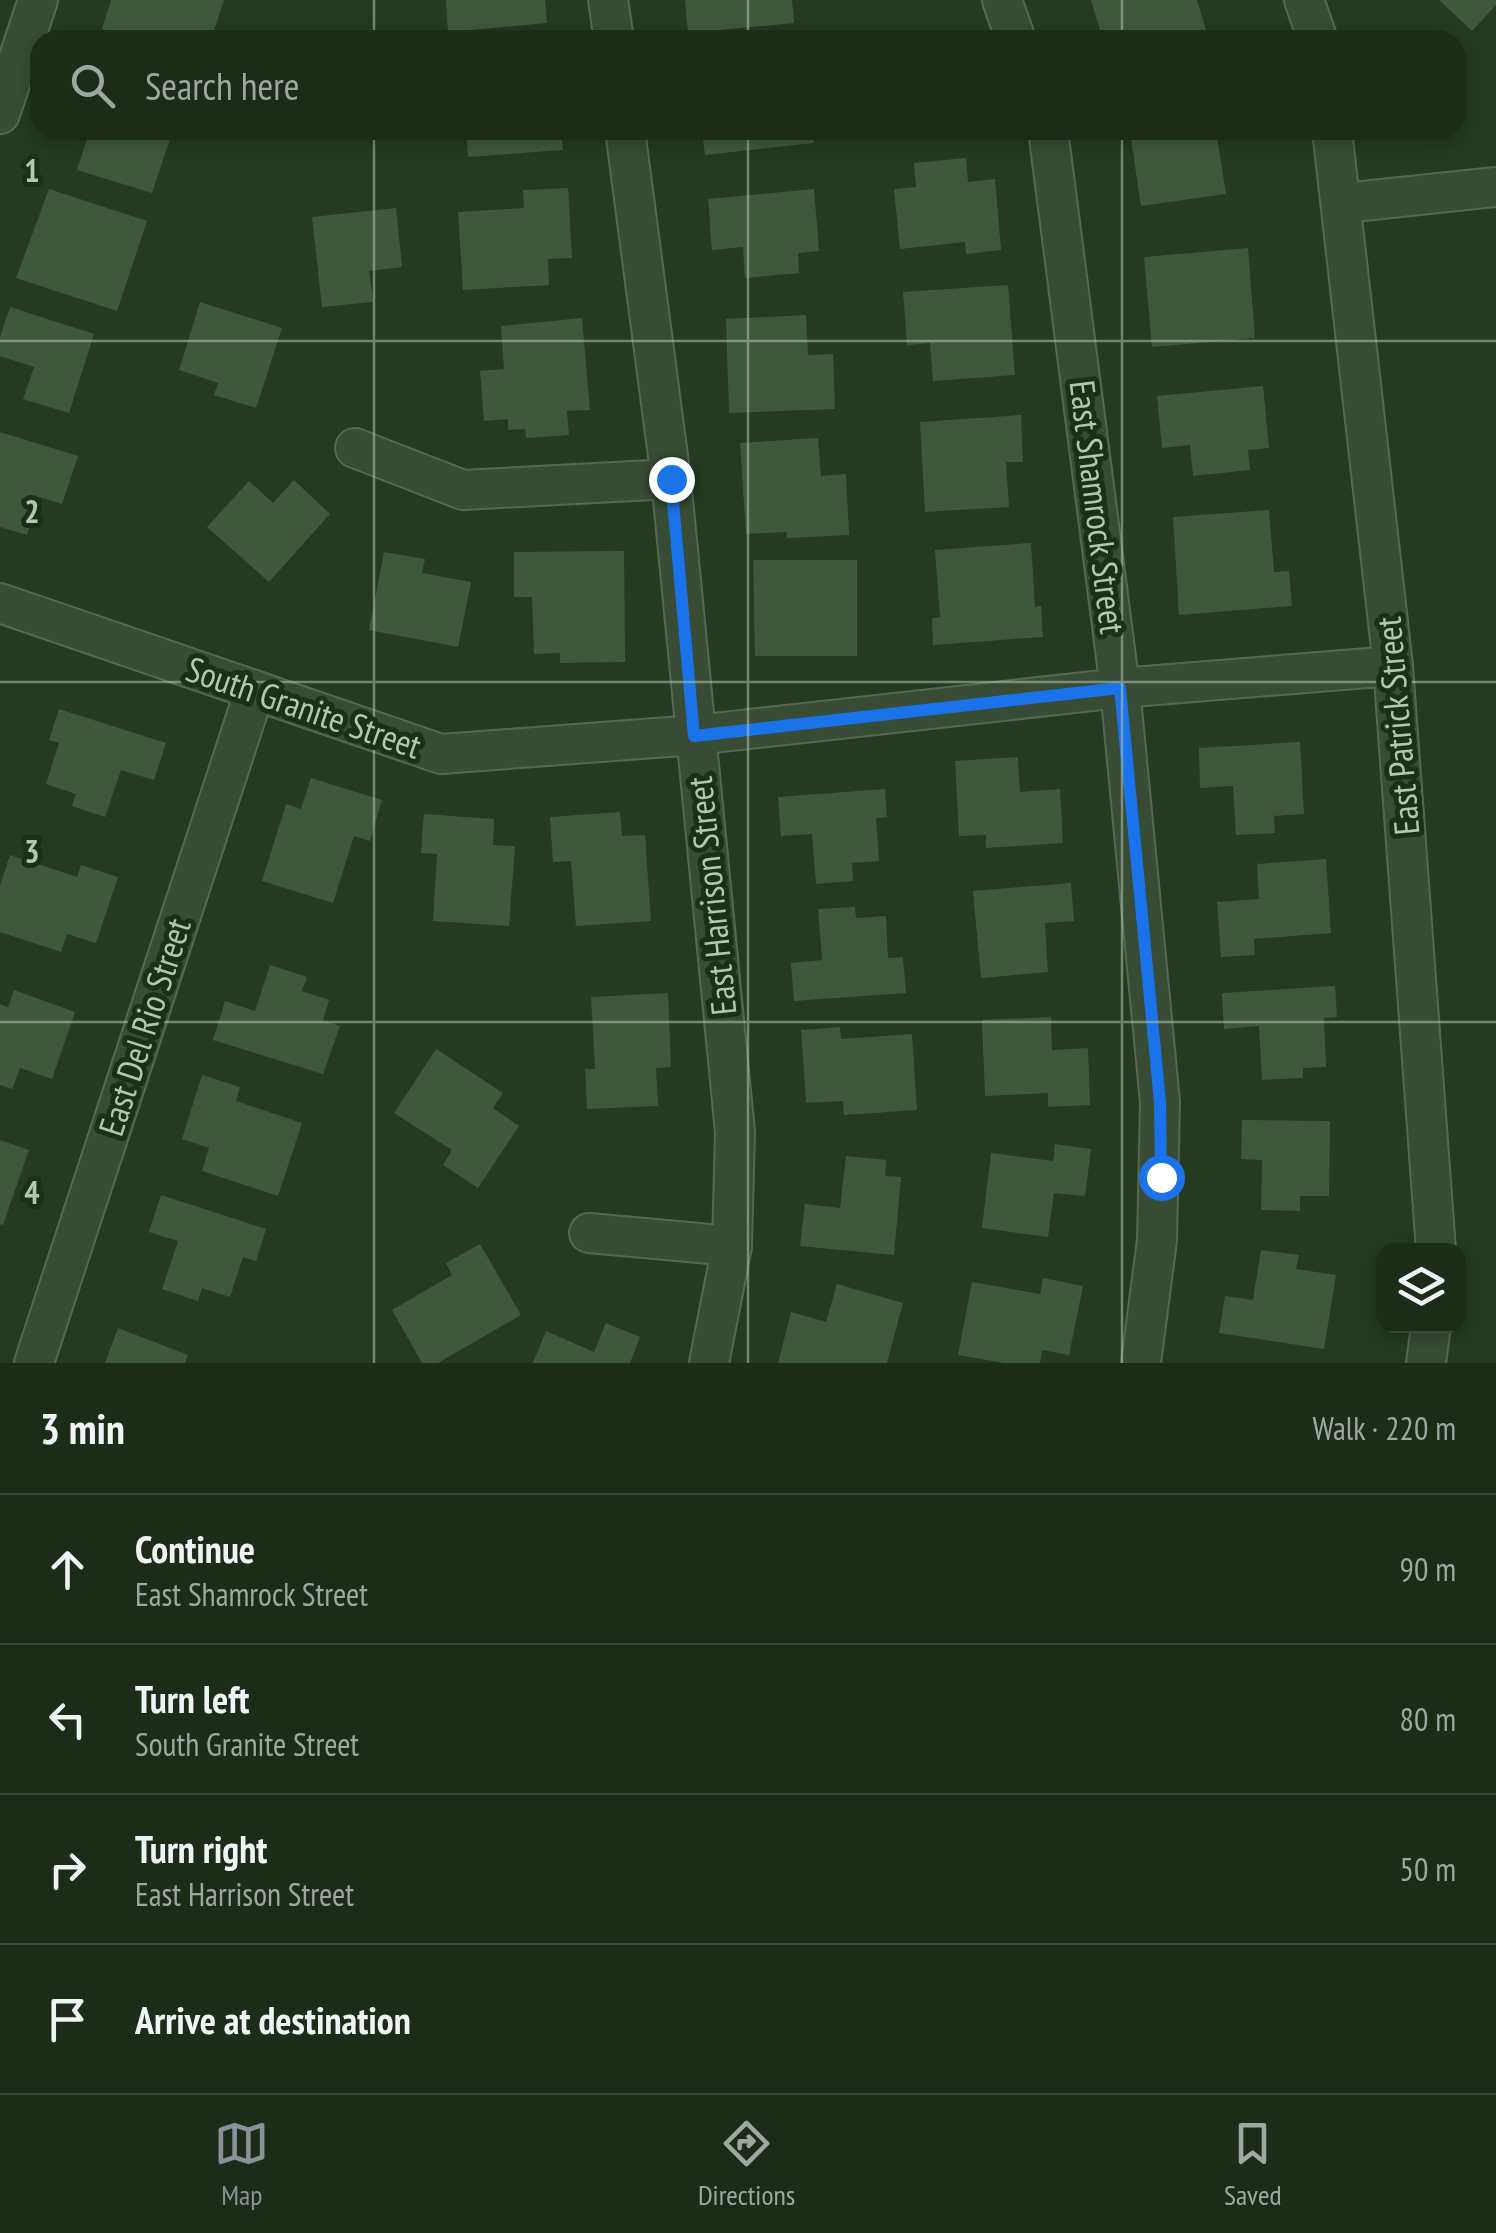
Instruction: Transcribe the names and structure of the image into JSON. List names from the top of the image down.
{
  "streets": {
    "street": [
      "East Shamrock Street",
      "South Granite Street",
      "East Patrick Street",
      "East Harrison Street",
      "East Del Rio Street"
    ]
  },
  "crossings": [
    ["East Shamrock Street", "South Granite Street"],
    ["South Granite Street", "East Patrick Street"],
    ["South Granite Street", "East Harrison Street"],
    ["South Granite Street", "East Del Rio Street"]
  ],
  "page": {
    "search": "Search here",
    "heading": ["3 min", "Walk · 220 m"],
    "list": [
      ["Continue", "East Shamrock Street", "90 m"],
      ["Turn left", "South Granite Street", "80 m"],
      ["Turn right", "East Harrison Street", "50 m"],
      "Arrive at destination"
    ],
    "nav": ["Map", "Directions", "Saved"]
  },
  "grid": {
    "rows": [
      "1",
      "2",
      "3",
      "4"
    ]
  }
}
